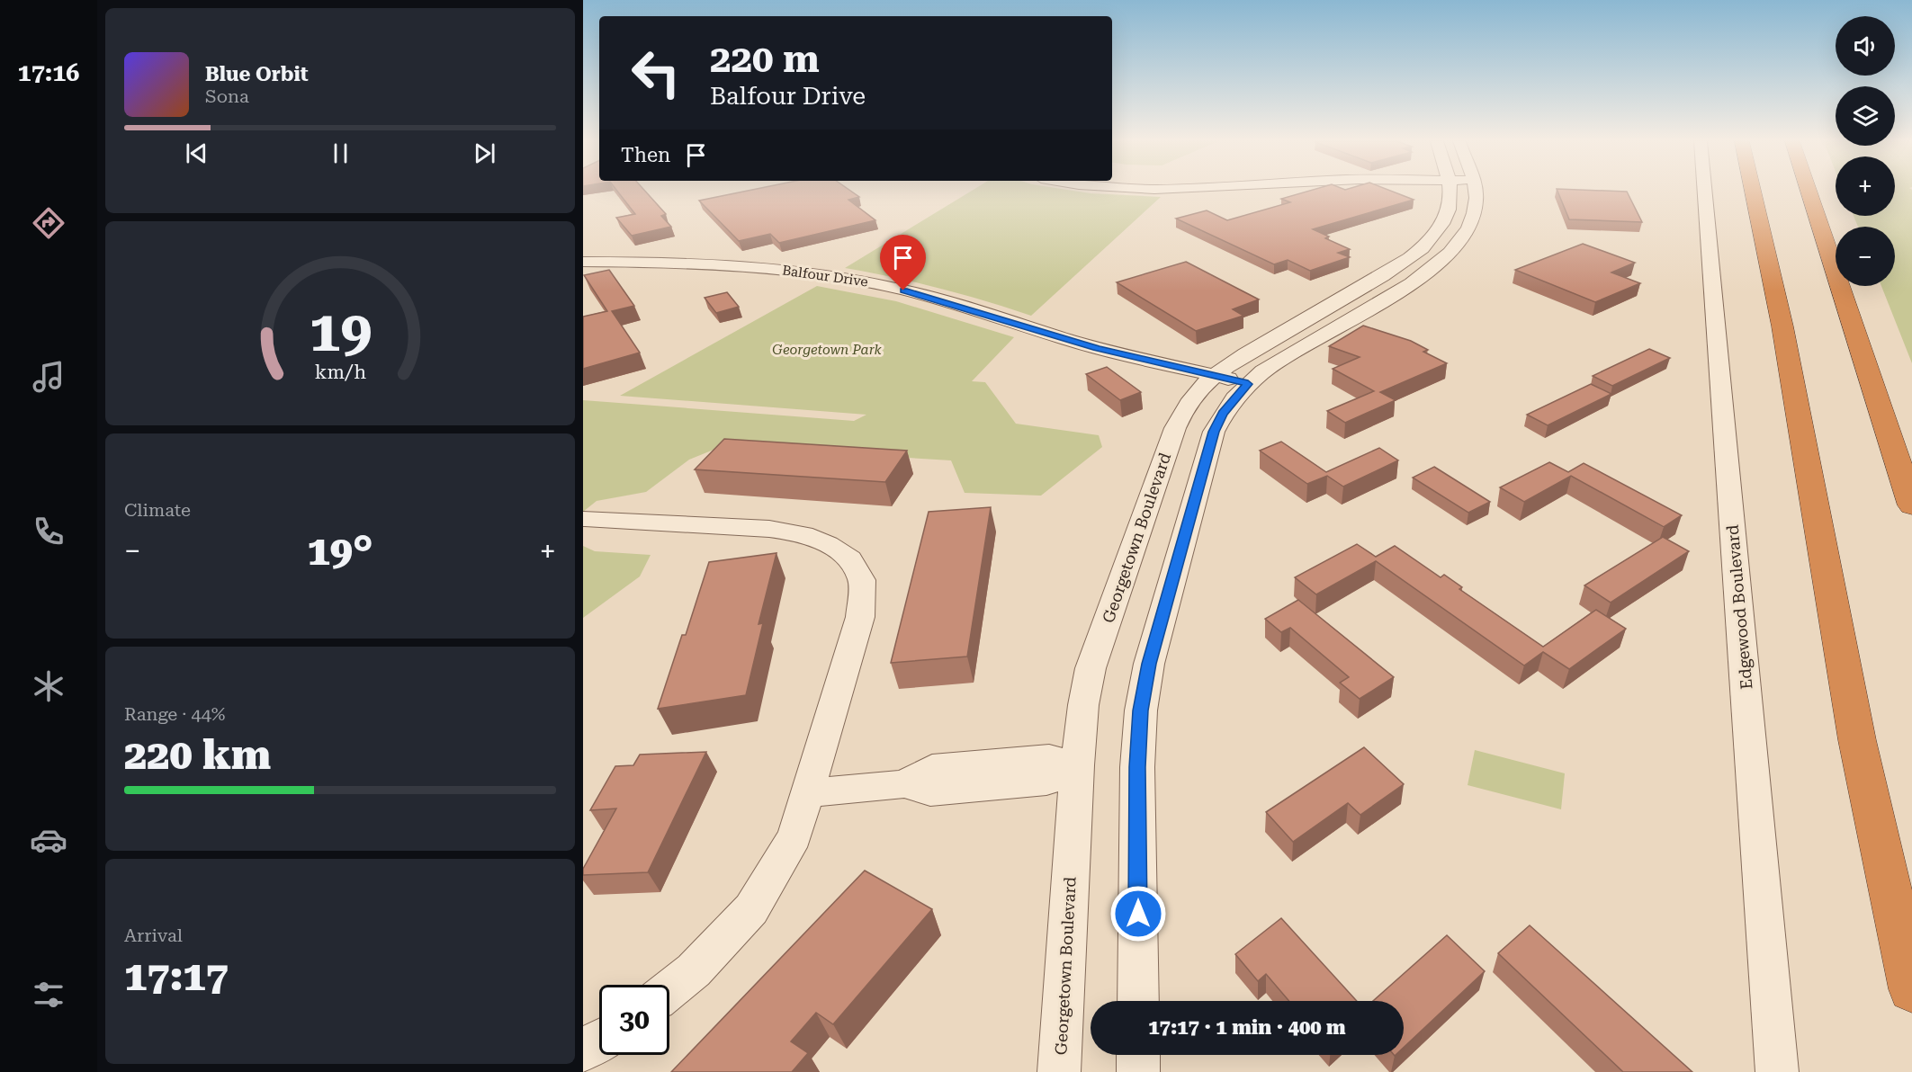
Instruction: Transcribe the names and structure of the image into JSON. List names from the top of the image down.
{
  "streets": {
    "street": ["Balfour Drive", "Georgetown Boulevard", "Edgewood Boulevard"]
  },
  "crossings": [
    ["Balfour Drive", "Georgetown Boulevard"]
  ],
  "parks": ["Georgetown Park"],
  "page": {
    "tabs": "17:16",
    "map_buttons": ["+", "−"],
    "turn": ["220 m", "Balfour Drive"],
    "song": ["Blue Orbit", "Sona"],
    "then": "Then",
    "tile": [
      "Climate",
      ["Range · 44%", "220 km"],
      ["Arrival", "17:17"]
    ],
    "heat": ["−", "19°", "+"],
    "limit": "30",
    "trip": "17:17 · 1 min · 400 m",
    "gauge": ["19", "km/h"]
  }
}
